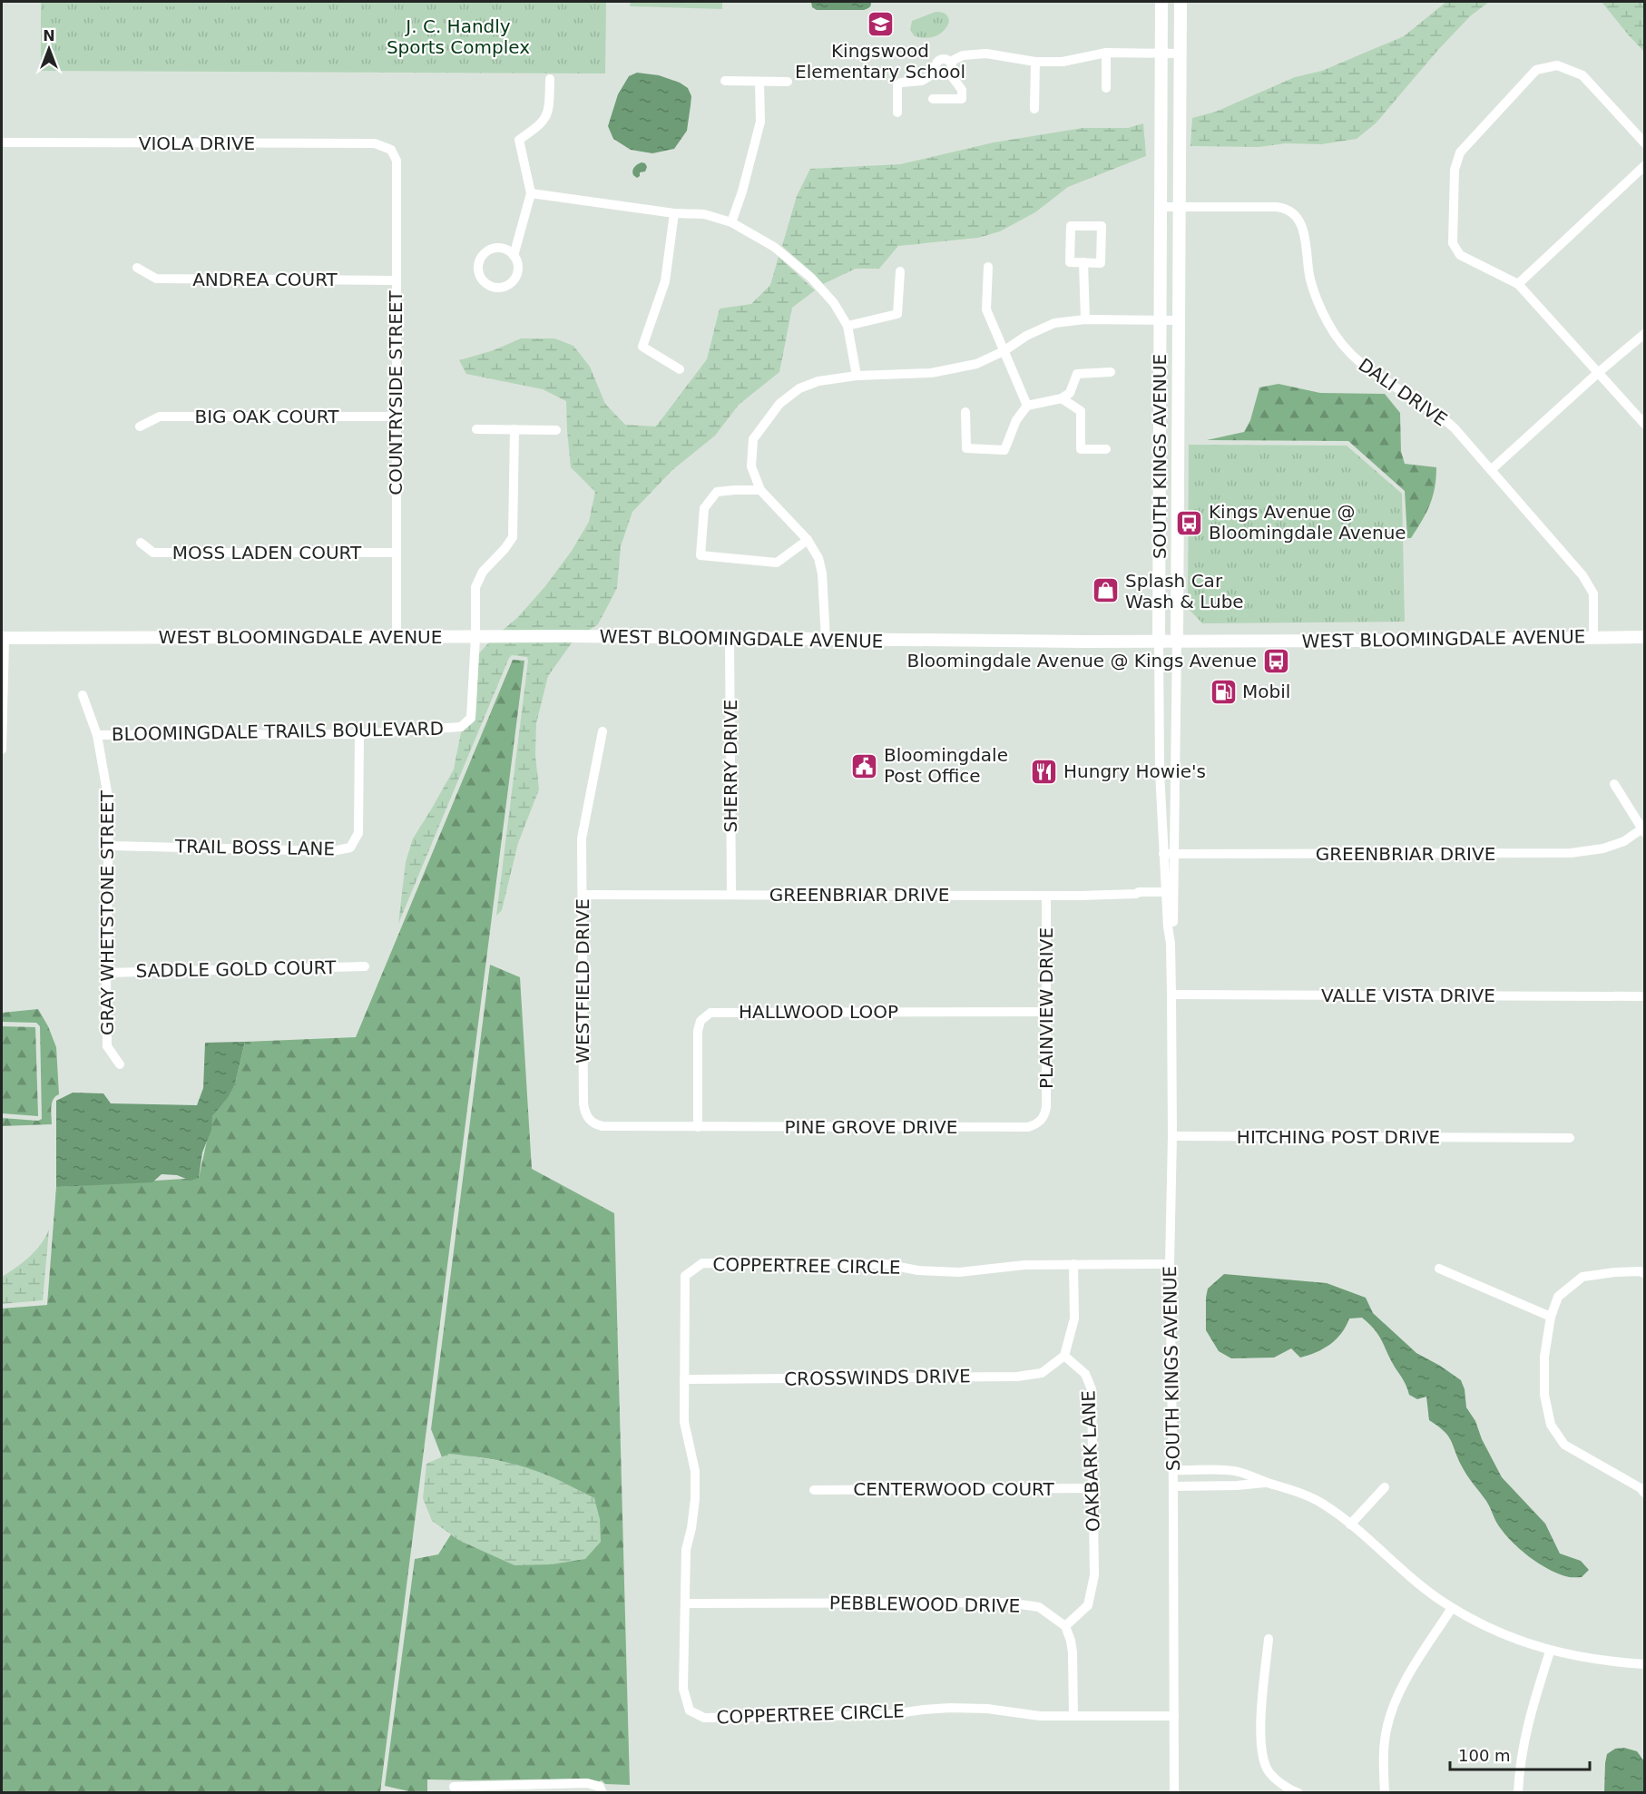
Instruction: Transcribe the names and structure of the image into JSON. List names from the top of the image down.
{
  "streets": {
    "main road": ["SOUTH KINGS AVENUE", "WEST BLOOMINGDALE AVENUE"],
    "street": [
      "VIOLA DRIVE",
      "ANDREA COURT",
      "DALI DRIVE",
      "COUNTRYSIDE STREET",
      "BIG OAK COURT",
      "MOSS LADEN COURT",
      "BLOOMINGDALE TRAILS BOULEVARD",
      "SHERRY DRIVE",
      "TRAIL BOSS LANE",
      "GREENBRIAR DRIVE",
      "GRAY WHETSTONE STREET",
      "SADDLE GOLD COURT",
      "WESTFIELD DRIVE",
      "VALLE VISTA DRIVE",
      "PLAINVIEW DRIVE",
      "HALLWOOD LOOP",
      "PINE GROVE DRIVE",
      "HITCHING POST DRIVE",
      "COPPERTREE CIRCLE",
      "CROSSWINDS DRIVE",
      "OAKBARK LANE",
      "CENTERWOOD COURT",
      "PEBBLEWOOD DRIVE"
    ]
  },
  "crossings": [
    ["VIOLA DRIVE", "COUNTRYSIDE STREET"],
    ["ANDREA COURT", "COUNTRYSIDE STREET"],
    ["DALI DRIVE", "SOUTH KINGS AVENUE"],
    ["DALI DRIVE", "WEST BLOOMINGDALE AVENUE"],
    ["COUNTRYSIDE STREET", "BIG OAK COURT"],
    ["COUNTRYSIDE STREET", "MOSS LADEN COURT"],
    ["COUNTRYSIDE STREET", "WEST BLOOMINGDALE AVENUE"],
    ["SOUTH KINGS AVENUE", "WEST BLOOMINGDALE AVENUE"],
    ["SOUTH KINGS AVENUE", "GREENBRIAR DRIVE"],
    ["SOUTH KINGS AVENUE", "VALLE VISTA DRIVE"],
    ["SOUTH KINGS AVENUE", "HITCHING POST DRIVE"],
    ["SOUTH KINGS AVENUE", "COPPERTREE CIRCLE"],
    ["WEST BLOOMINGDALE AVENUE", "BLOOMINGDALE TRAILS BOULEVARD"],
    ["WEST BLOOMINGDALE AVENUE", "SHERRY DRIVE"],
    ["BLOOMINGDALE TRAILS BOULEVARD", "TRAIL BOSS LANE"],
    ["BLOOMINGDALE TRAILS BOULEVARD", "GRAY WHETSTONE STREET"],
    ["SHERRY DRIVE", "GREENBRIAR DRIVE"],
    ["TRAIL BOSS LANE", "GRAY WHETSTONE STREET"],
    ["GREENBRIAR DRIVE", "WESTFIELD DRIVE"],
    ["GREENBRIAR DRIVE", "PLAINVIEW DRIVE"],
    ["GRAY WHETSTONE STREET", "SADDLE GOLD COURT"],
    ["WESTFIELD DRIVE", "HALLWOOD LOOP"],
    ["WESTFIELD DRIVE", "PINE GROVE DRIVE"],
    ["PLAINVIEW DRIVE", "HALLWOOD LOOP"],
    ["PLAINVIEW DRIVE", "PINE GROVE DRIVE"],
    ["HALLWOOD LOOP", "PINE GROVE DRIVE"],
    ["COPPERTREE CIRCLE", "CROSSWINDS DRIVE"],
    ["COPPERTREE CIRCLE", "PEBBLEWOOD DRIVE"],
    ["CROSSWINDS DRIVE", "OAKBARK LANE"],
    ["OAKBARK LANE", "CENTERWOOD COURT"],
    ["OAKBARK LANE", "PEBBLEWOOD DRIVE"]
  ],
  "parks": ["J. C. Handly Sports Complex"],
  "places": {
    "school or university": ["Kingswood Elementary School"],
    "bus stop": ["Kings Avenue @ Bloomingdale Avenue", "Bloomingdale Avenue @ Kings Avenue"],
    "shop": ["Splash Car Wash & Lube"],
    "fuel station": ["Mobil"],
    "public building": ["Bloomingdale Post Office"],
    "restaurant": ["Hungry Howie's"]
  },
  "scale_bar": "100 m",
  "north": "top"
}
